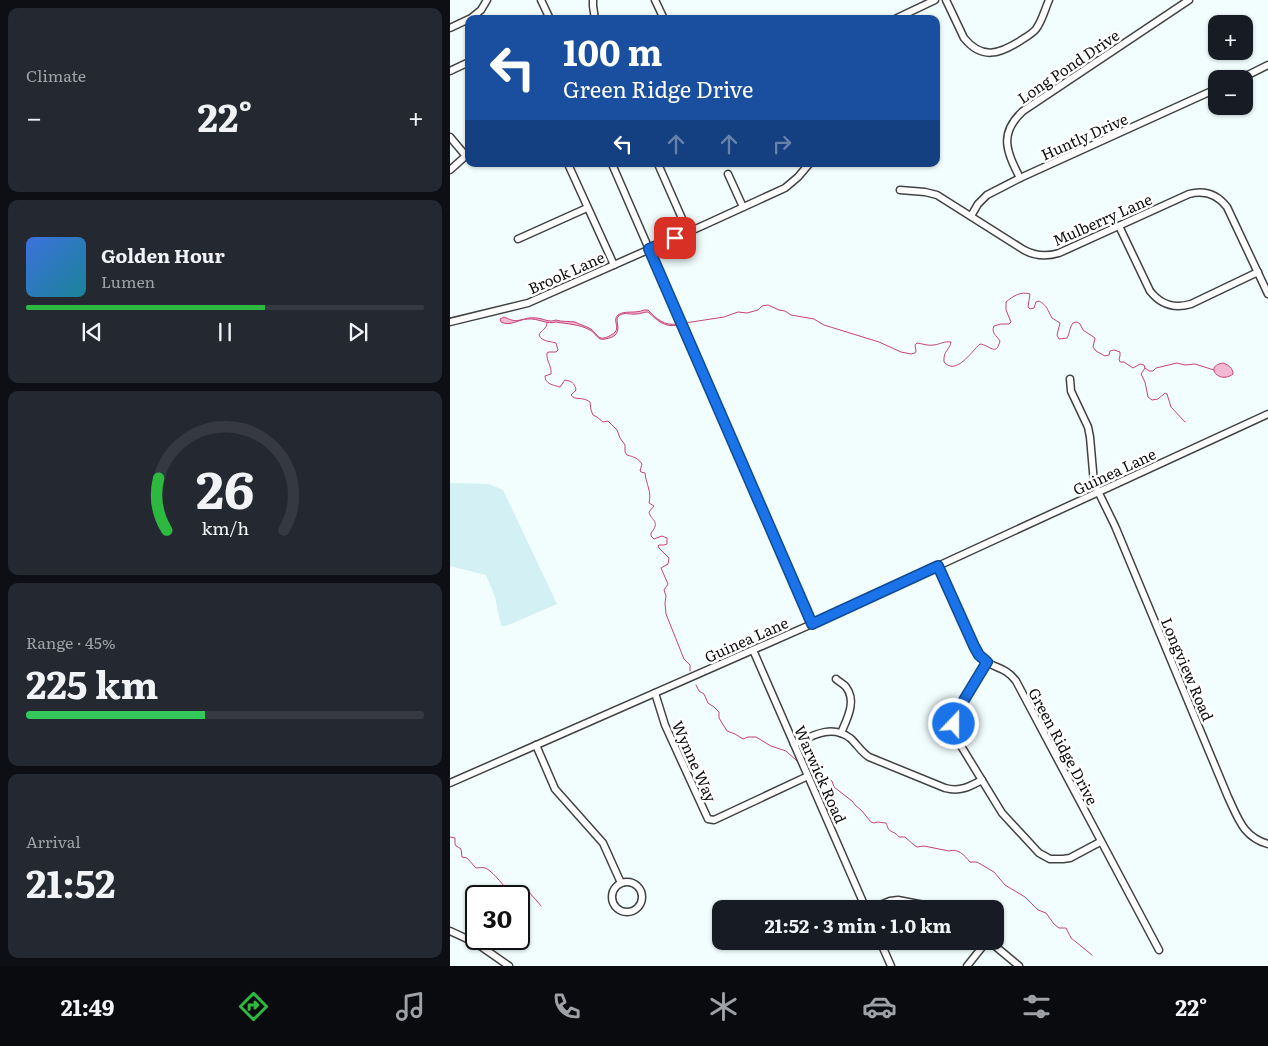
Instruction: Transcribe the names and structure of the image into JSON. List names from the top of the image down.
{
  "streets": {
    "street": [
      "Long Pond Drive",
      "Huntly Drive",
      "Mulberry Lane",
      "Brook Lane",
      "Guinea Lane",
      "Longview Road",
      "Green Ridge Drive",
      "Wynne Way",
      "Warwick Road"
    ]
  },
  "crossings": [
    ["Long Pond Drive", "Huntly Drive"],
    ["Huntly Drive", "Mulberry Lane"],
    ["Guinea Lane", "Longview Road"],
    ["Guinea Lane", "Green Ridge Drive"],
    ["Guinea Lane", "Wynne Way"],
    ["Guinea Lane", "Warwick Road"],
    ["Wynne Way", "Warwick Road"]
  ],
  "page": {
    "tile": [
      "Climate",
      ["Range · 45%", "225 km"],
      ["Arrival", "21:52"]
    ],
    "map_buttons": ["+", "−"],
    "turn": ["100 m", "Green Ridge Drive"],
    "heat": ["−", "22°", "+"],
    "song": ["Golden Hour", "Lumen"],
    "limit": "30",
    "trip": "21:52 · 3 min · 1.0 km",
    "tabs": ["21:49", "22°"],
    "gauge": ["26", "km/h"]
  }
}
